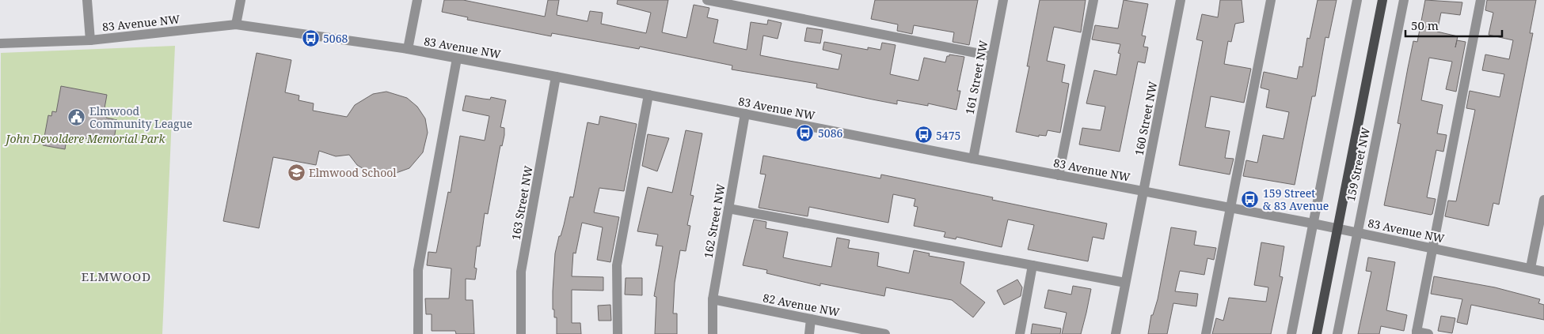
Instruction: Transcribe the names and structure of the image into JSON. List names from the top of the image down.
{
  "streets": {
    "main road": ["159 Street NW"],
    "street": [
      "83 Avenue NW",
      "161 Street NW",
      "160 Street NW",
      "163 Street NW",
      "162 Street NW",
      "82 Avenue NW"
    ]
  },
  "crossings": [
    ["83 Avenue NW", "161 Street NW"],
    ["83 Avenue NW", "160 Street NW"],
    ["83 Avenue NW", "159 Street NW"],
    ["83 Avenue NW", "163 Street NW"],
    ["83 Avenue NW", "162 Street NW"],
    ["162 Street NW", "82 Avenue NW"]
  ],
  "districts": ["ELMWOOD"],
  "parks": ["John Devoldere Memorial Park"],
  "places": {
    "bus stop": [
      "5068",
      "5086",
      "5475",
      "159 Street & 83 Avenue"
    ],
    "public building": ["Elmwood Community League"],
    "school or university": ["Elmwood School"]
  },
  "scale_bar": "50 m"
}
